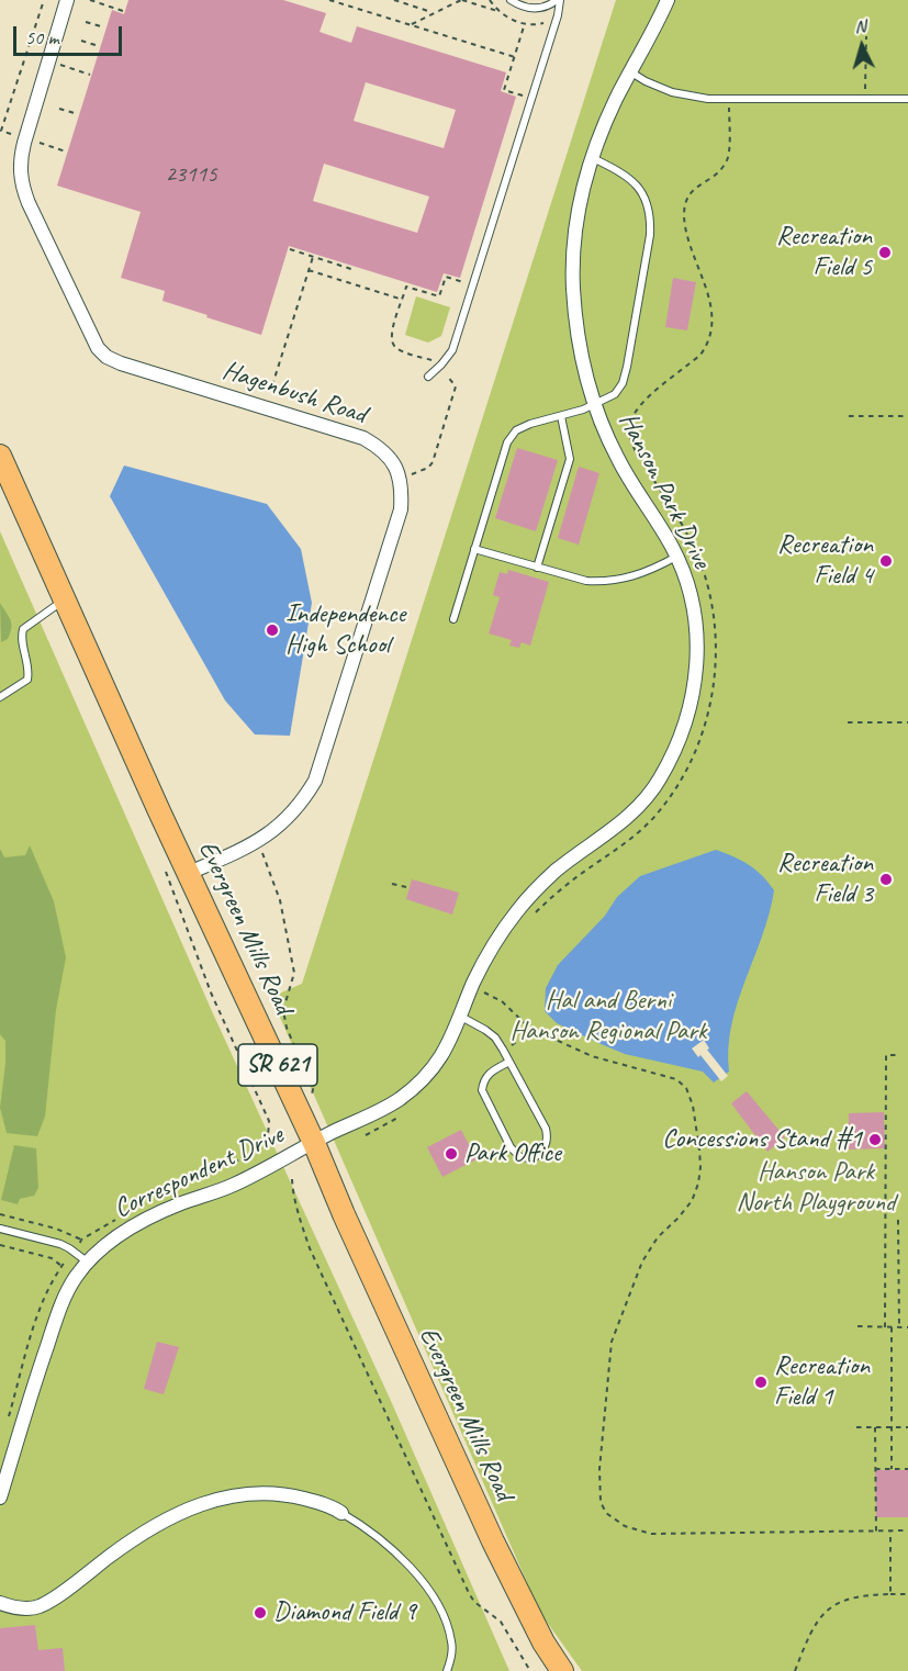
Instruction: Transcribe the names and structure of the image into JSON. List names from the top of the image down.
{
  "streets": {
    "main road": ["Evergreen Mills Road", "SR 621"],
    "street": ["Hagenbush Road", "Hanson Park Drive", "Correspondent Drive"]
  },
  "crossings": [
    ["Hagenbush Road", "Evergreen Mills Road"],
    ["Hanson Park Drive", "Evergreen Mills Road"],
    ["Hanson Park Drive", "Correspondent Drive"],
    ["Evergreen Mills Road", "Correspondent Drive"]
  ],
  "parks": ["Hal and Berni Hanson Regional Park", "Hanson Park North Playground"],
  "places": [
    "Recreation Field 5",
    "Recreation Field 4",
    "Independence High School",
    "Recreation Field 3",
    "Concessions Stand #1",
    "Park Office",
    "Recreation Field 1",
    "Diamond Field 9"
  ],
  "house_numbers": ["23115"],
  "scale_bar": "50 m",
  "north": "top"
}
